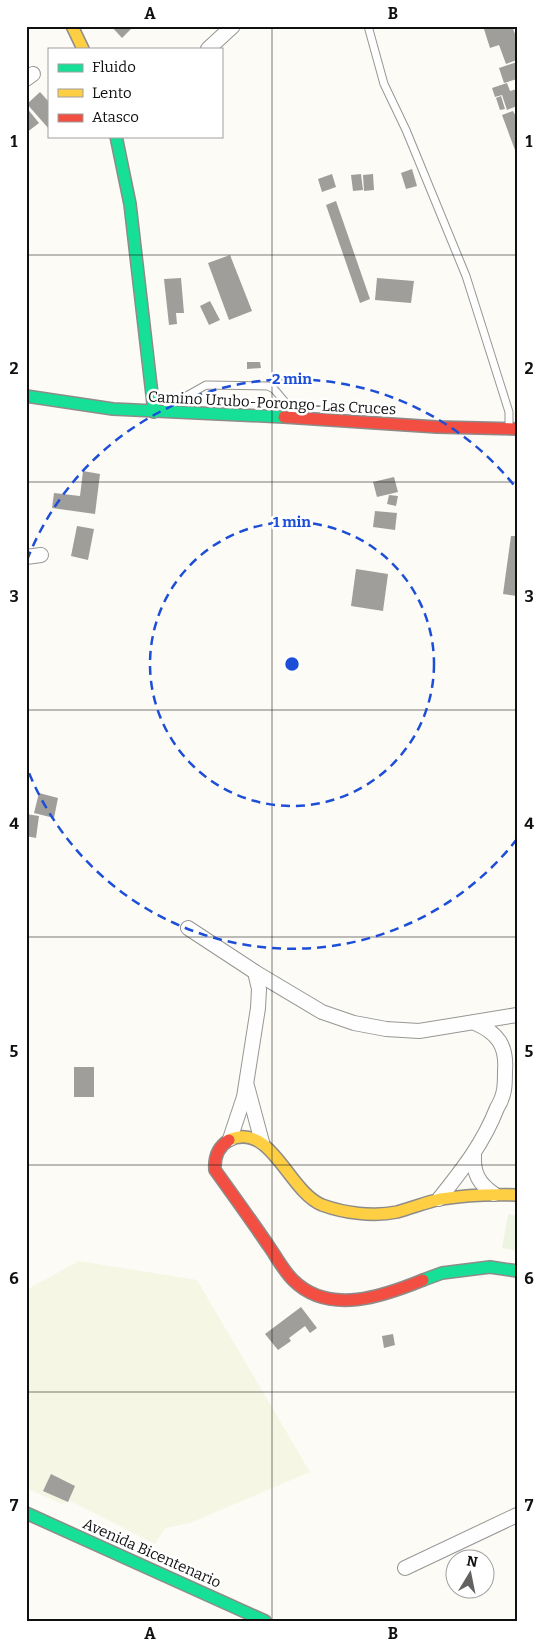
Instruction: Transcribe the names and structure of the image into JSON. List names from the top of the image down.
{
  "streets": {
    "street": ["Camino Urubo-Porongo-Las Cruces", "Avenida Bicentenario"]
  },
  "legend": ["Fluido", "Lento", "Atasco"],
  "north": "top",
  "grid": {
    "columns": ["A", "B"],
    "rows": [
      "1",
      "2",
      "3",
      "4",
      "5",
      "6",
      "7"
    ]
  },
  "rings": ["2 min", "1 min"]
}
